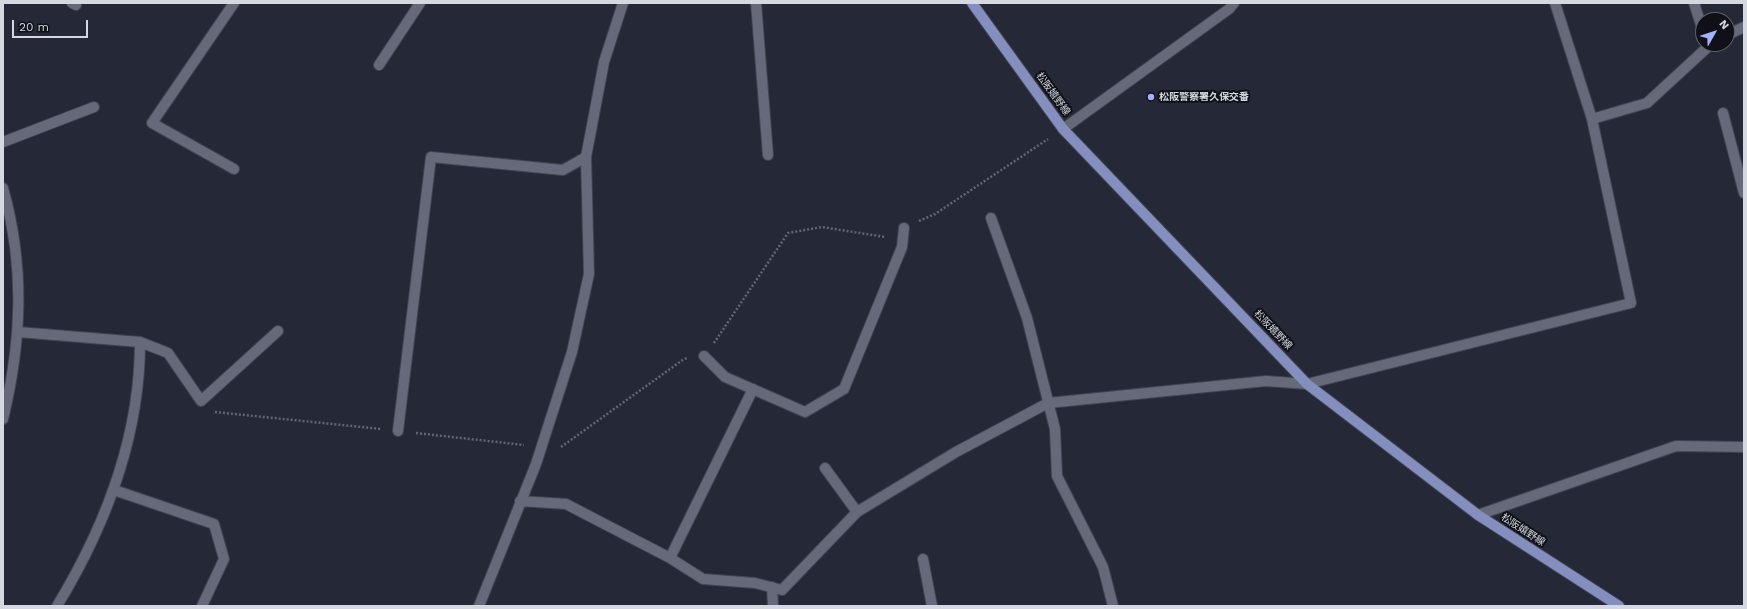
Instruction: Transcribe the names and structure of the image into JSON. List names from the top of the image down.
{
  "streets": {
    "main road": ["松阪嬉野線"]
  },
  "places": ["松阪警察署久保交番"],
  "scale_bar": "20 m",
  "north": "top right"
}
